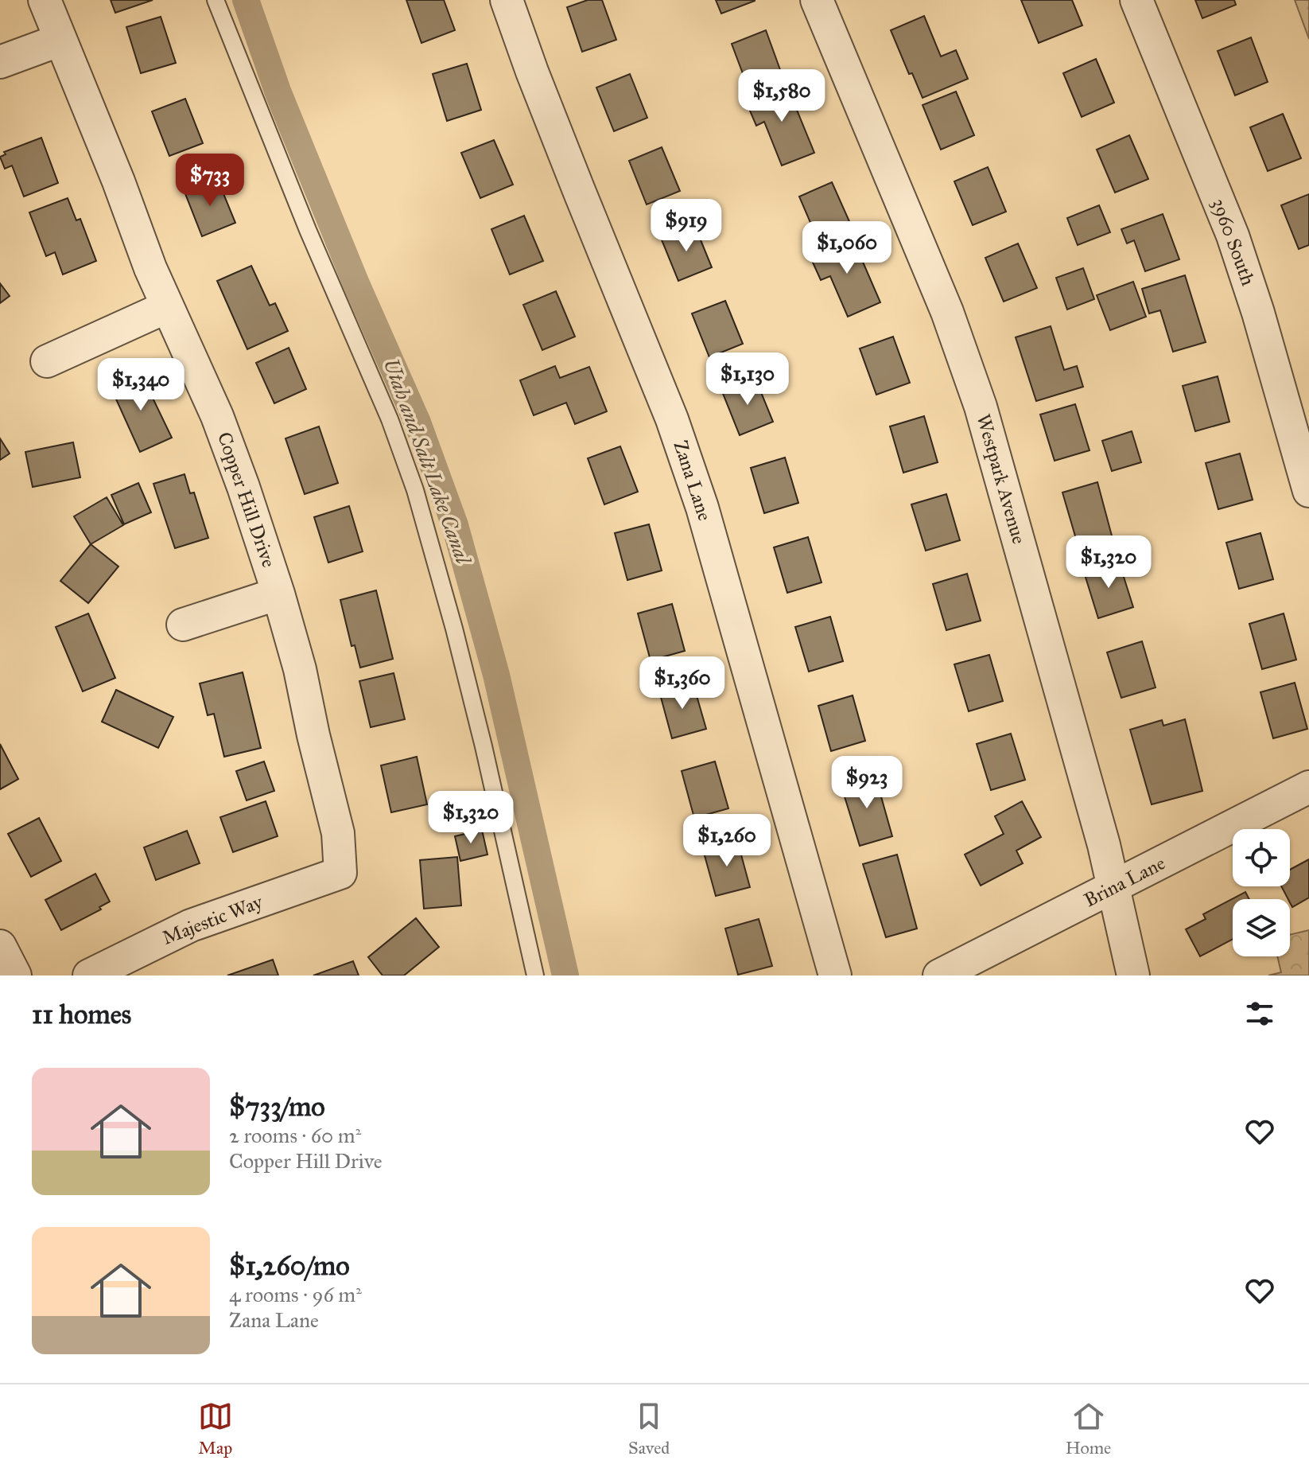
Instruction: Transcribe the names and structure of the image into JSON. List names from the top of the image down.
{
  "streets": {
    "street": [
      "3960 South",
      "Westpark Avenue",
      "Zana Lane",
      "Copper Hill Drive",
      "Brina Lane",
      "Majestic Way"
    ]
  },
  "crossings": [
    ["Westpark Avenue", "Brina Lane"],
    ["Copper Hill Drive", "Majestic Way"]
  ],
  "water": ["Utah and Salt Lake Canal"],
  "page": {
    "price": [
      "$1,580",
      "$733",
      "$919",
      "$1,060",
      "$1,130",
      "$1,340",
      "$1,320",
      "$1,360",
      "$923",
      "$1,320",
      "$1,260"
    ],
    "heading": "11 homes",
    "list": [
      {
        "name": "$733/mo",
        "note": "2 rooms · 60 m² · Copper Hill Drive"
      },
      {
        "name": "$1,260/mo",
        "note": "4 rooms · 96 m² · Zana Lane"
      }
    ],
    "tabs": ["Map", "Saved", "Home"]
  }
}
